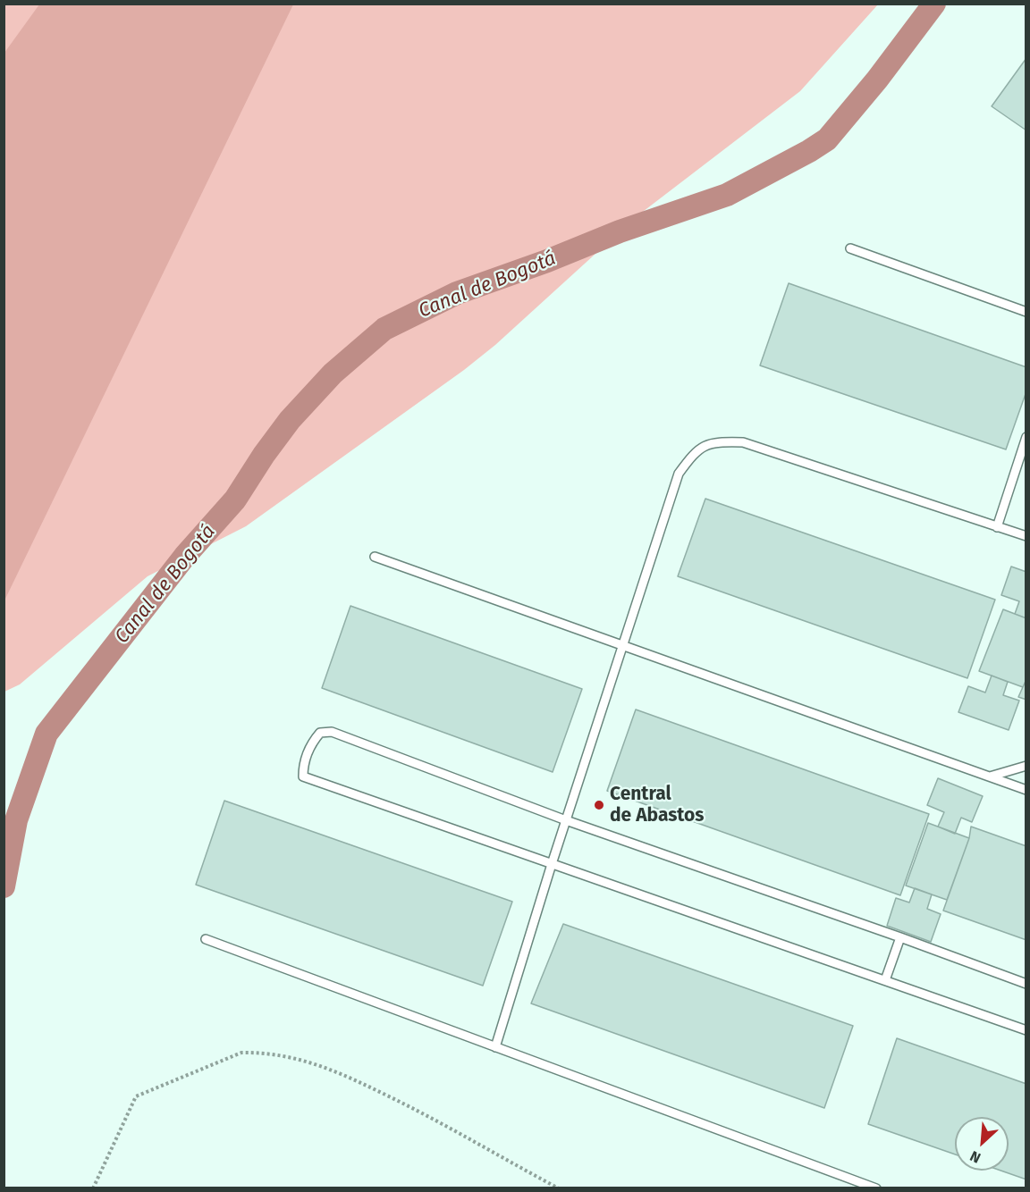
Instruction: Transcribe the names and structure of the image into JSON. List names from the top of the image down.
{
  "water": ["Canal de Bogotá"],
  "places": ["Central de Abastos"],
  "north": "bottom left"
}
